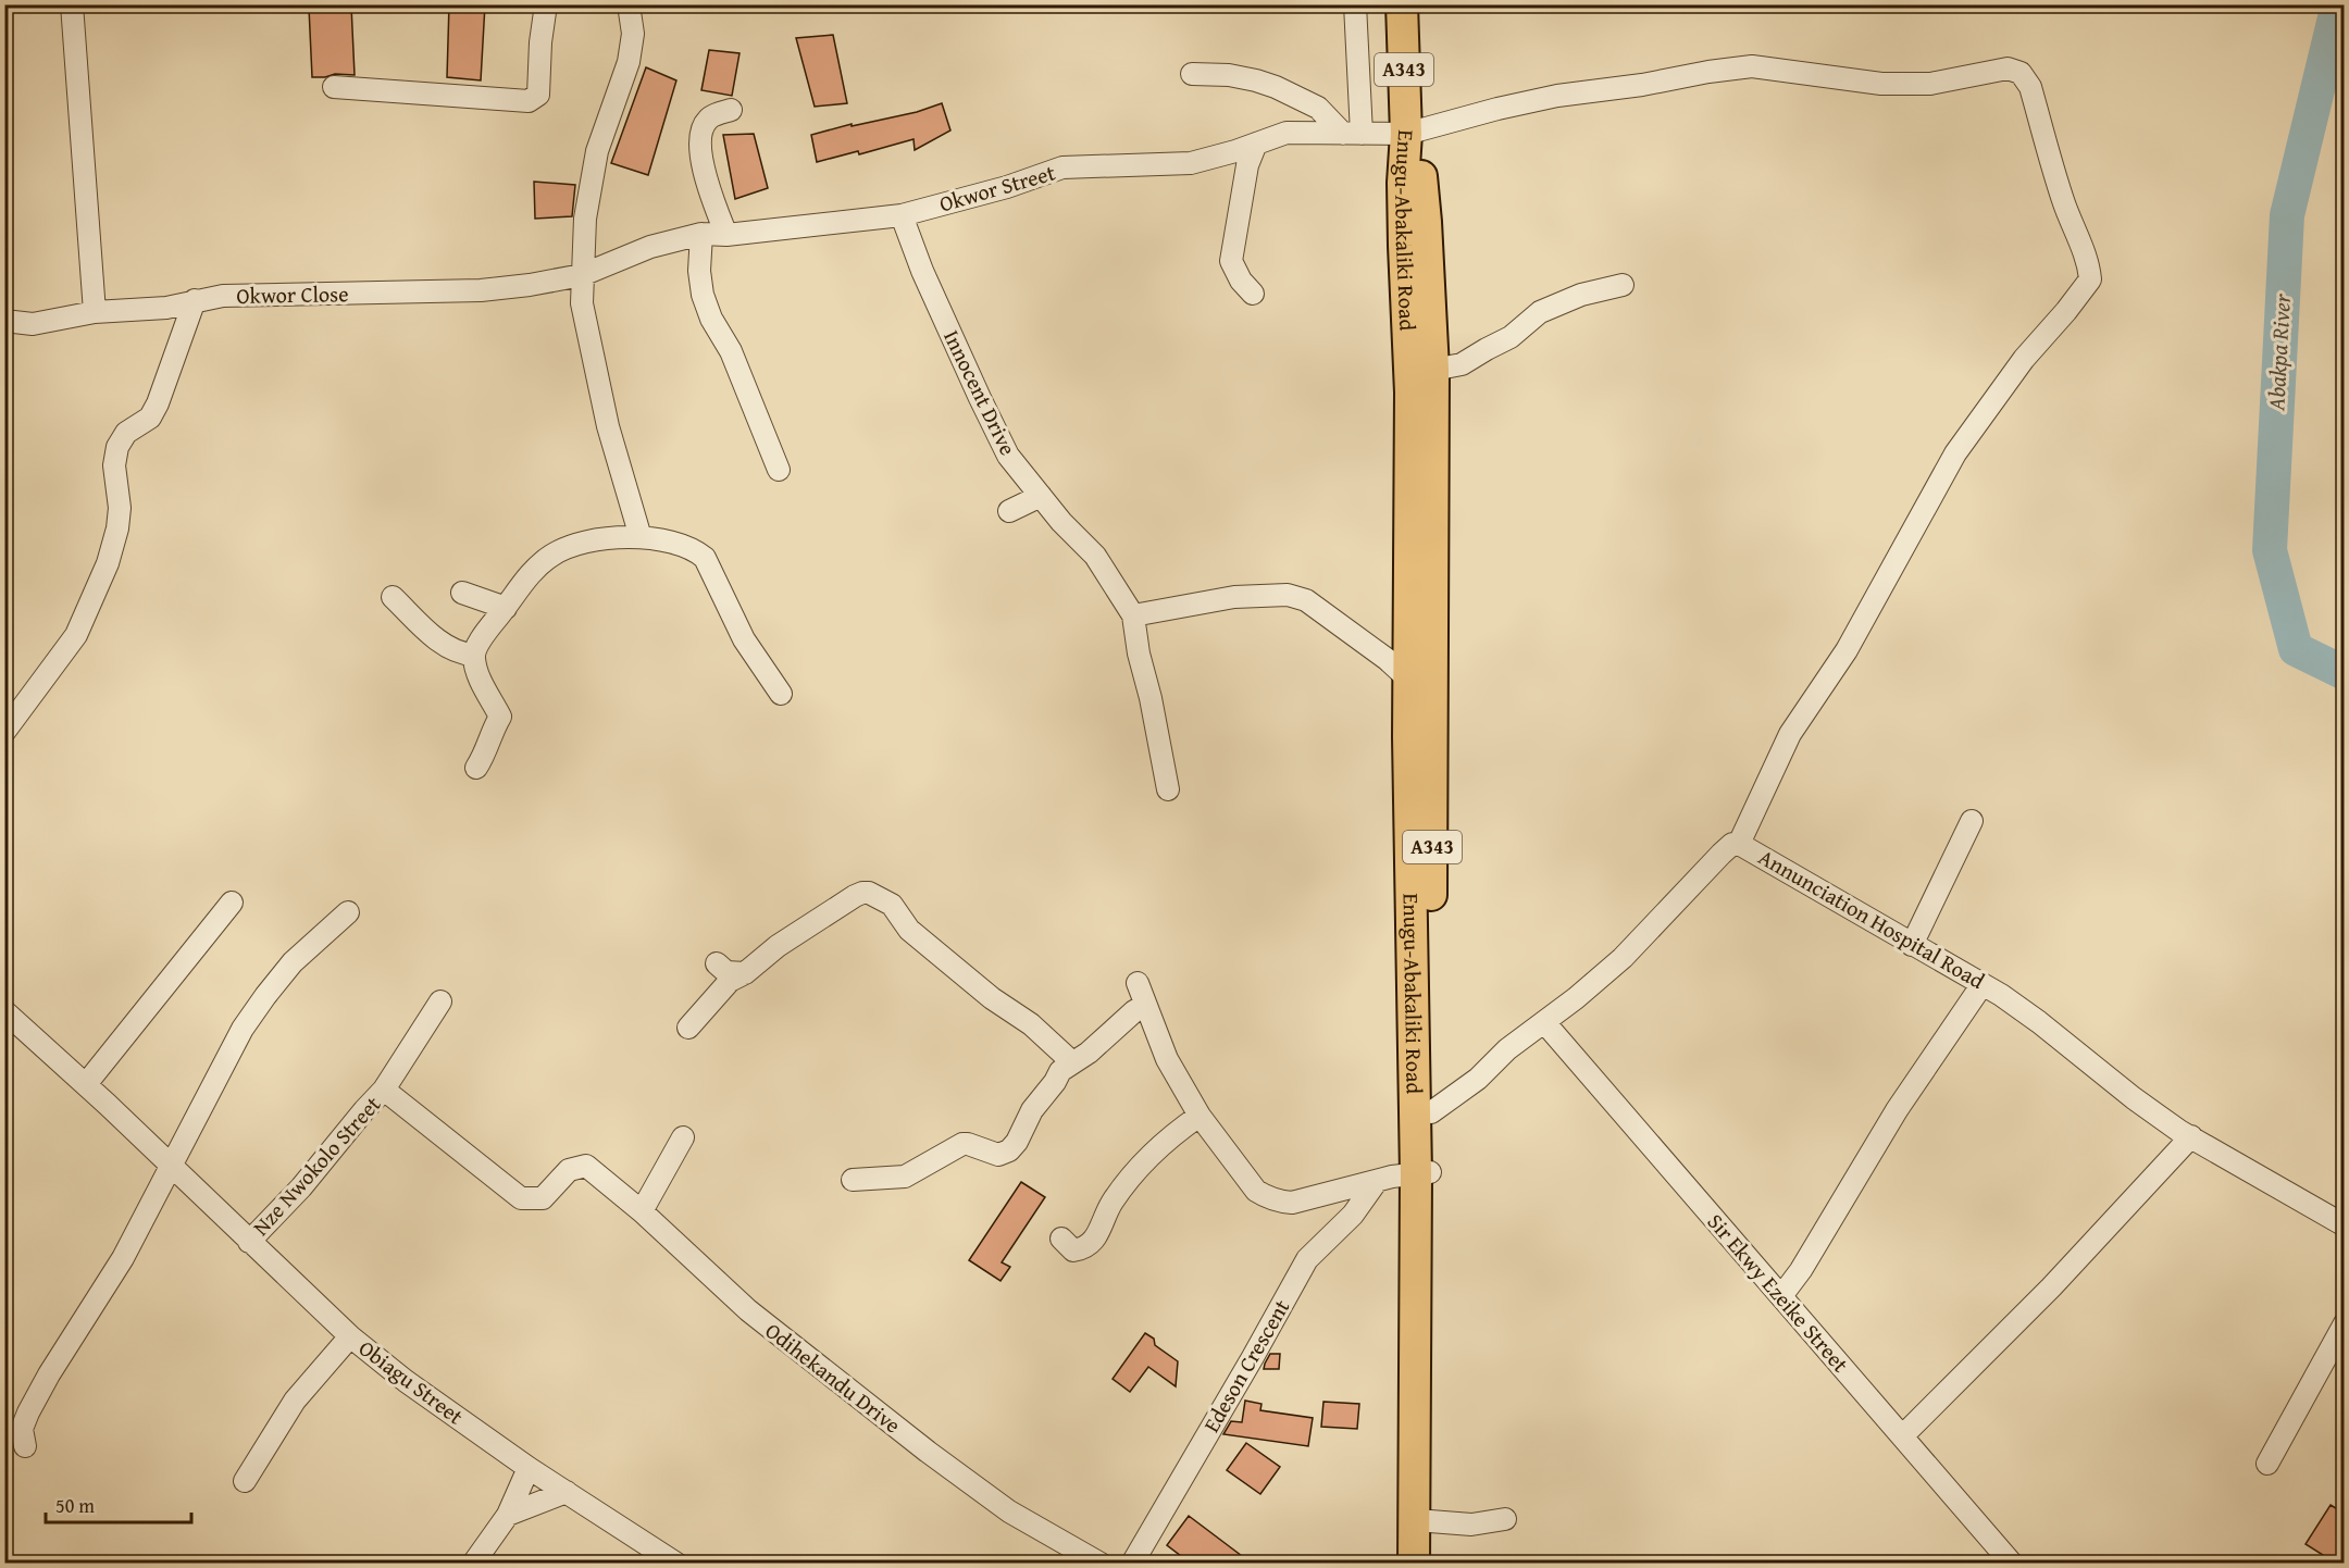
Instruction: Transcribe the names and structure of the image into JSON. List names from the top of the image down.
{
  "streets": {
    "highway": ["A343", "Enugu-Abakaliki Road"],
    "street": [
      "Okwor Street",
      "Okwor Close",
      "Innocent Drive",
      "Annunciation Hospital Road",
      "Nze Nwokolo Street",
      "Sir Ekwy Ezeike Street",
      "Edeson Crescent",
      "Odihekandu Drive",
      "Obiagu Street"
    ]
  },
  "crossings": [
    ["A343", "Okwor Street"],
    ["A343", "Enugu-Abakaliki Road"],
    ["Okwor Street", "Enugu-Abakaliki Road"],
    ["Okwor Street", "Okwor Close"],
    ["Okwor Street", "Innocent Drive"],
    ["Okwor Street", "Annunciation Hospital Road"],
    ["Enugu-Abakaliki Road", "Annunciation Hospital Road"],
    ["Annunciation Hospital Road", "Sir Ekwy Ezeike Street"],
    ["Nze Nwokolo Street", "Odihekandu Drive"],
    ["Nze Nwokolo Street", "Obiagu Street"]
  ],
  "water": ["Abakpa River"],
  "scale_bar": "50 m"
}
